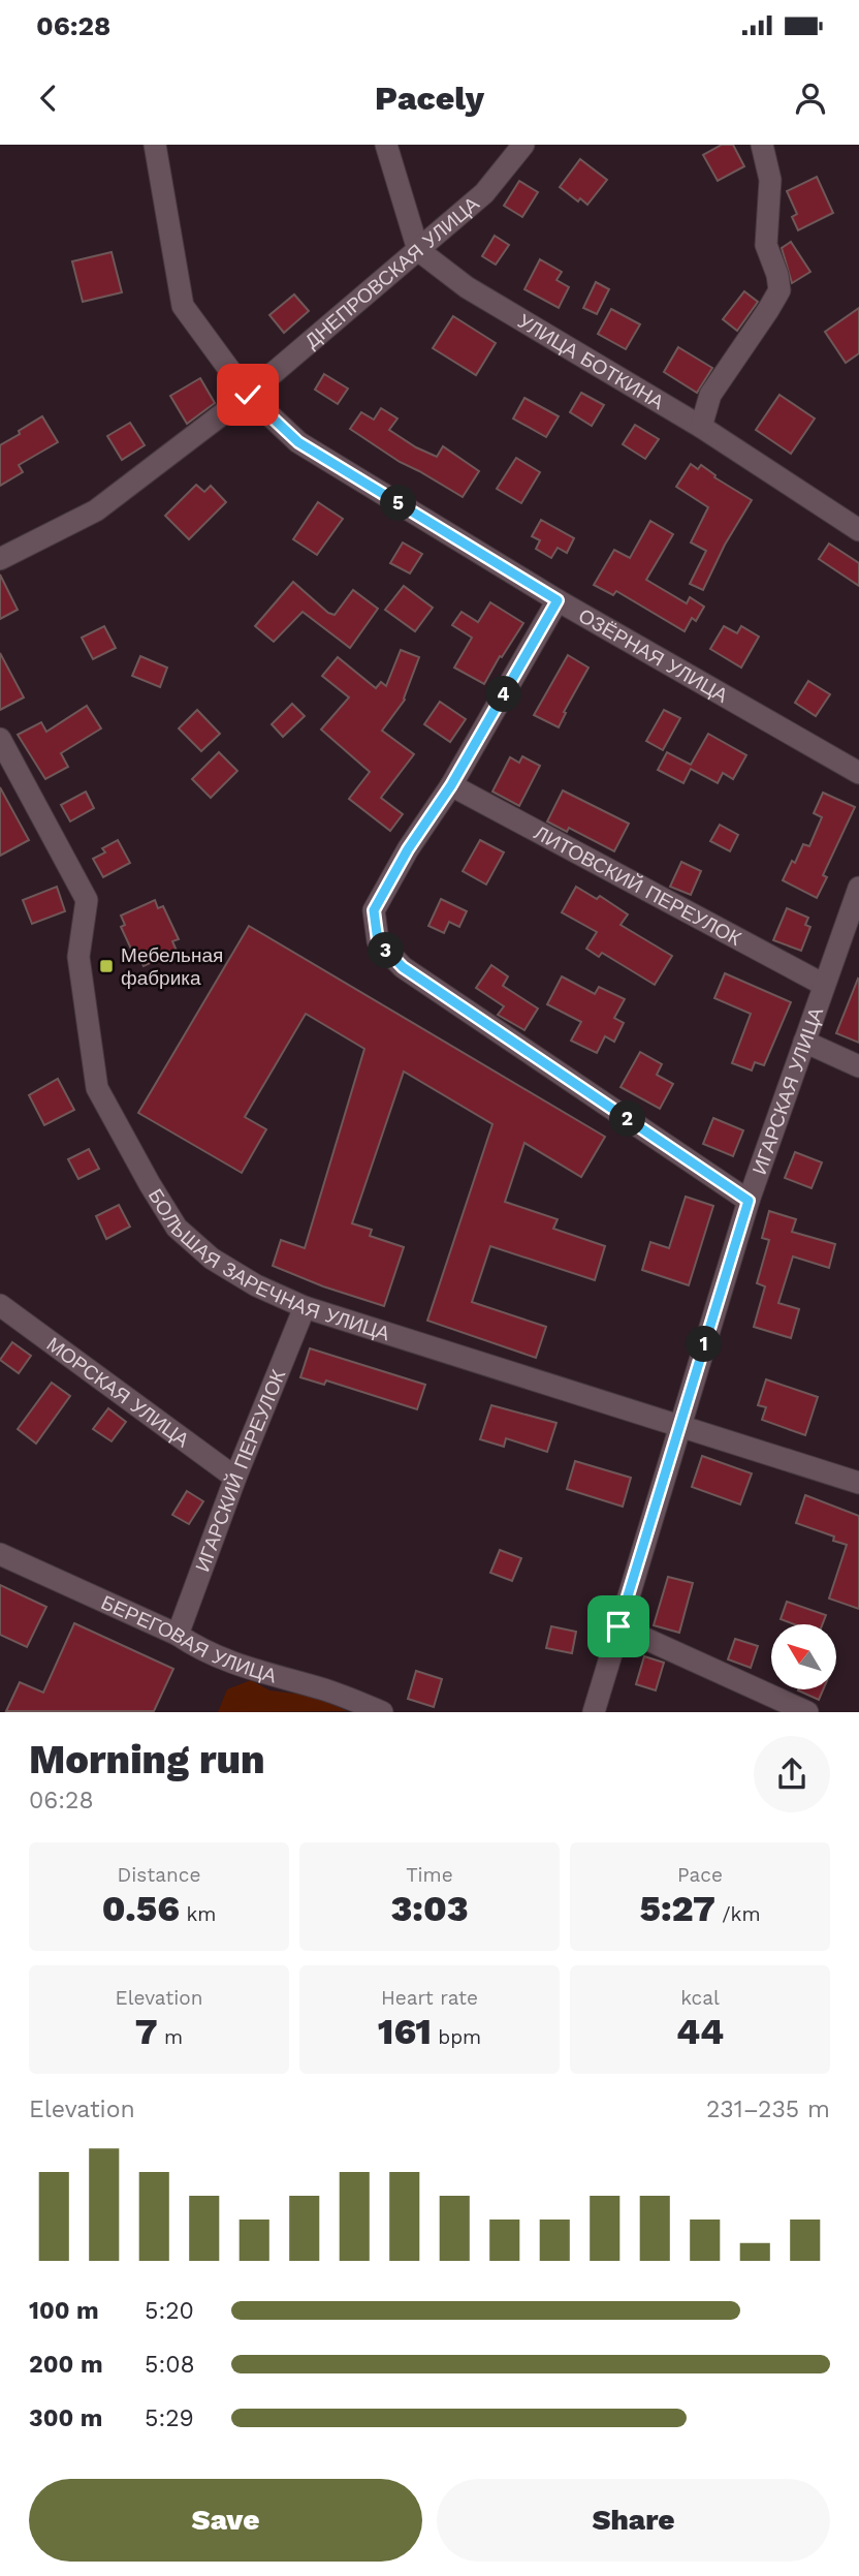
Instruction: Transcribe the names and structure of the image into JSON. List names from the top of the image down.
{
  "streets": {
    "street": [
      "ДНЕПРОВСКАЯ УЛИЦА",
      "УЛИЦА БОТКИНА",
      "ОЗЁРНАЯ УЛИЦА",
      "ЛИТОВСКИЙ ПЕРЕУЛОК",
      "ИГАРСКАЯ УЛИЦА",
      "БОЛЬШАЯ ЗАРЕЧНАЯ УЛИЦА",
      "МОРСКАЯ УЛИЦА",
      "ИГАРСКИЙ ПЕРЕУЛОК",
      "БЕРЕГОВАЯ УЛИЦА"
    ]
  },
  "crossings": [
    ["ДНЕПРОВСКАЯ УЛИЦА", "УЛИЦА БОТКИНА"],
    ["ДНЕПРОВСКАЯ УЛИЦА", "ОЗЁРНАЯ УЛИЦА"],
    ["ЛИТОВСКИЙ ПЕРЕУЛОК", "ИГАРСКАЯ УЛИЦА"],
    ["ИГАРСКАЯ УЛИЦА", "БОЛЬШАЯ ЗАРЕЧНАЯ УЛИЦА"],
    ["БОЛЬШАЯ ЗАРЕЧНАЯ УЛИЦА", "ИГАРСКИЙ ПЕРЕУЛОК"],
    ["МОРСКАЯ УЛИЦА", "ИГАРСКИЙ ПЕРЕУЛОК"],
    ["ИГАРСКИЙ ПЕРЕУЛОК", "БЕРЕГОВАЯ УЛИЦА"]
  ],
  "places": {
    "transit": ["Мебельная фабрика"]
  },
  "north": "top left",
  "page": {
    "status": "06:28",
    "header": "Pacely",
    "pins": [
      "5",
      "4",
      "3",
      "2",
      "1"
    ],
    "heading": ["Morning run", "06:28"],
    "stats": [
      ["Distance", "0.56 km"],
      ["Time", "3:03"],
      ["Pace", "5:27 /km"],
      ["Elevation", "7 m"],
      ["Heart rate", "161 bpm"],
      ["kcal", "44"]
    ],
    "chart": ["Elevation", "231–235 m"],
    "list": [
      {
        "name": "100 m",
        "note": "5:20"
      },
      {
        "name": "200 m",
        "note": "5:08"
      },
      {
        "name": "300 m",
        "note": "5:29"
      }
    ],
    "buttons": ["Save", "Share"]
  }
}
